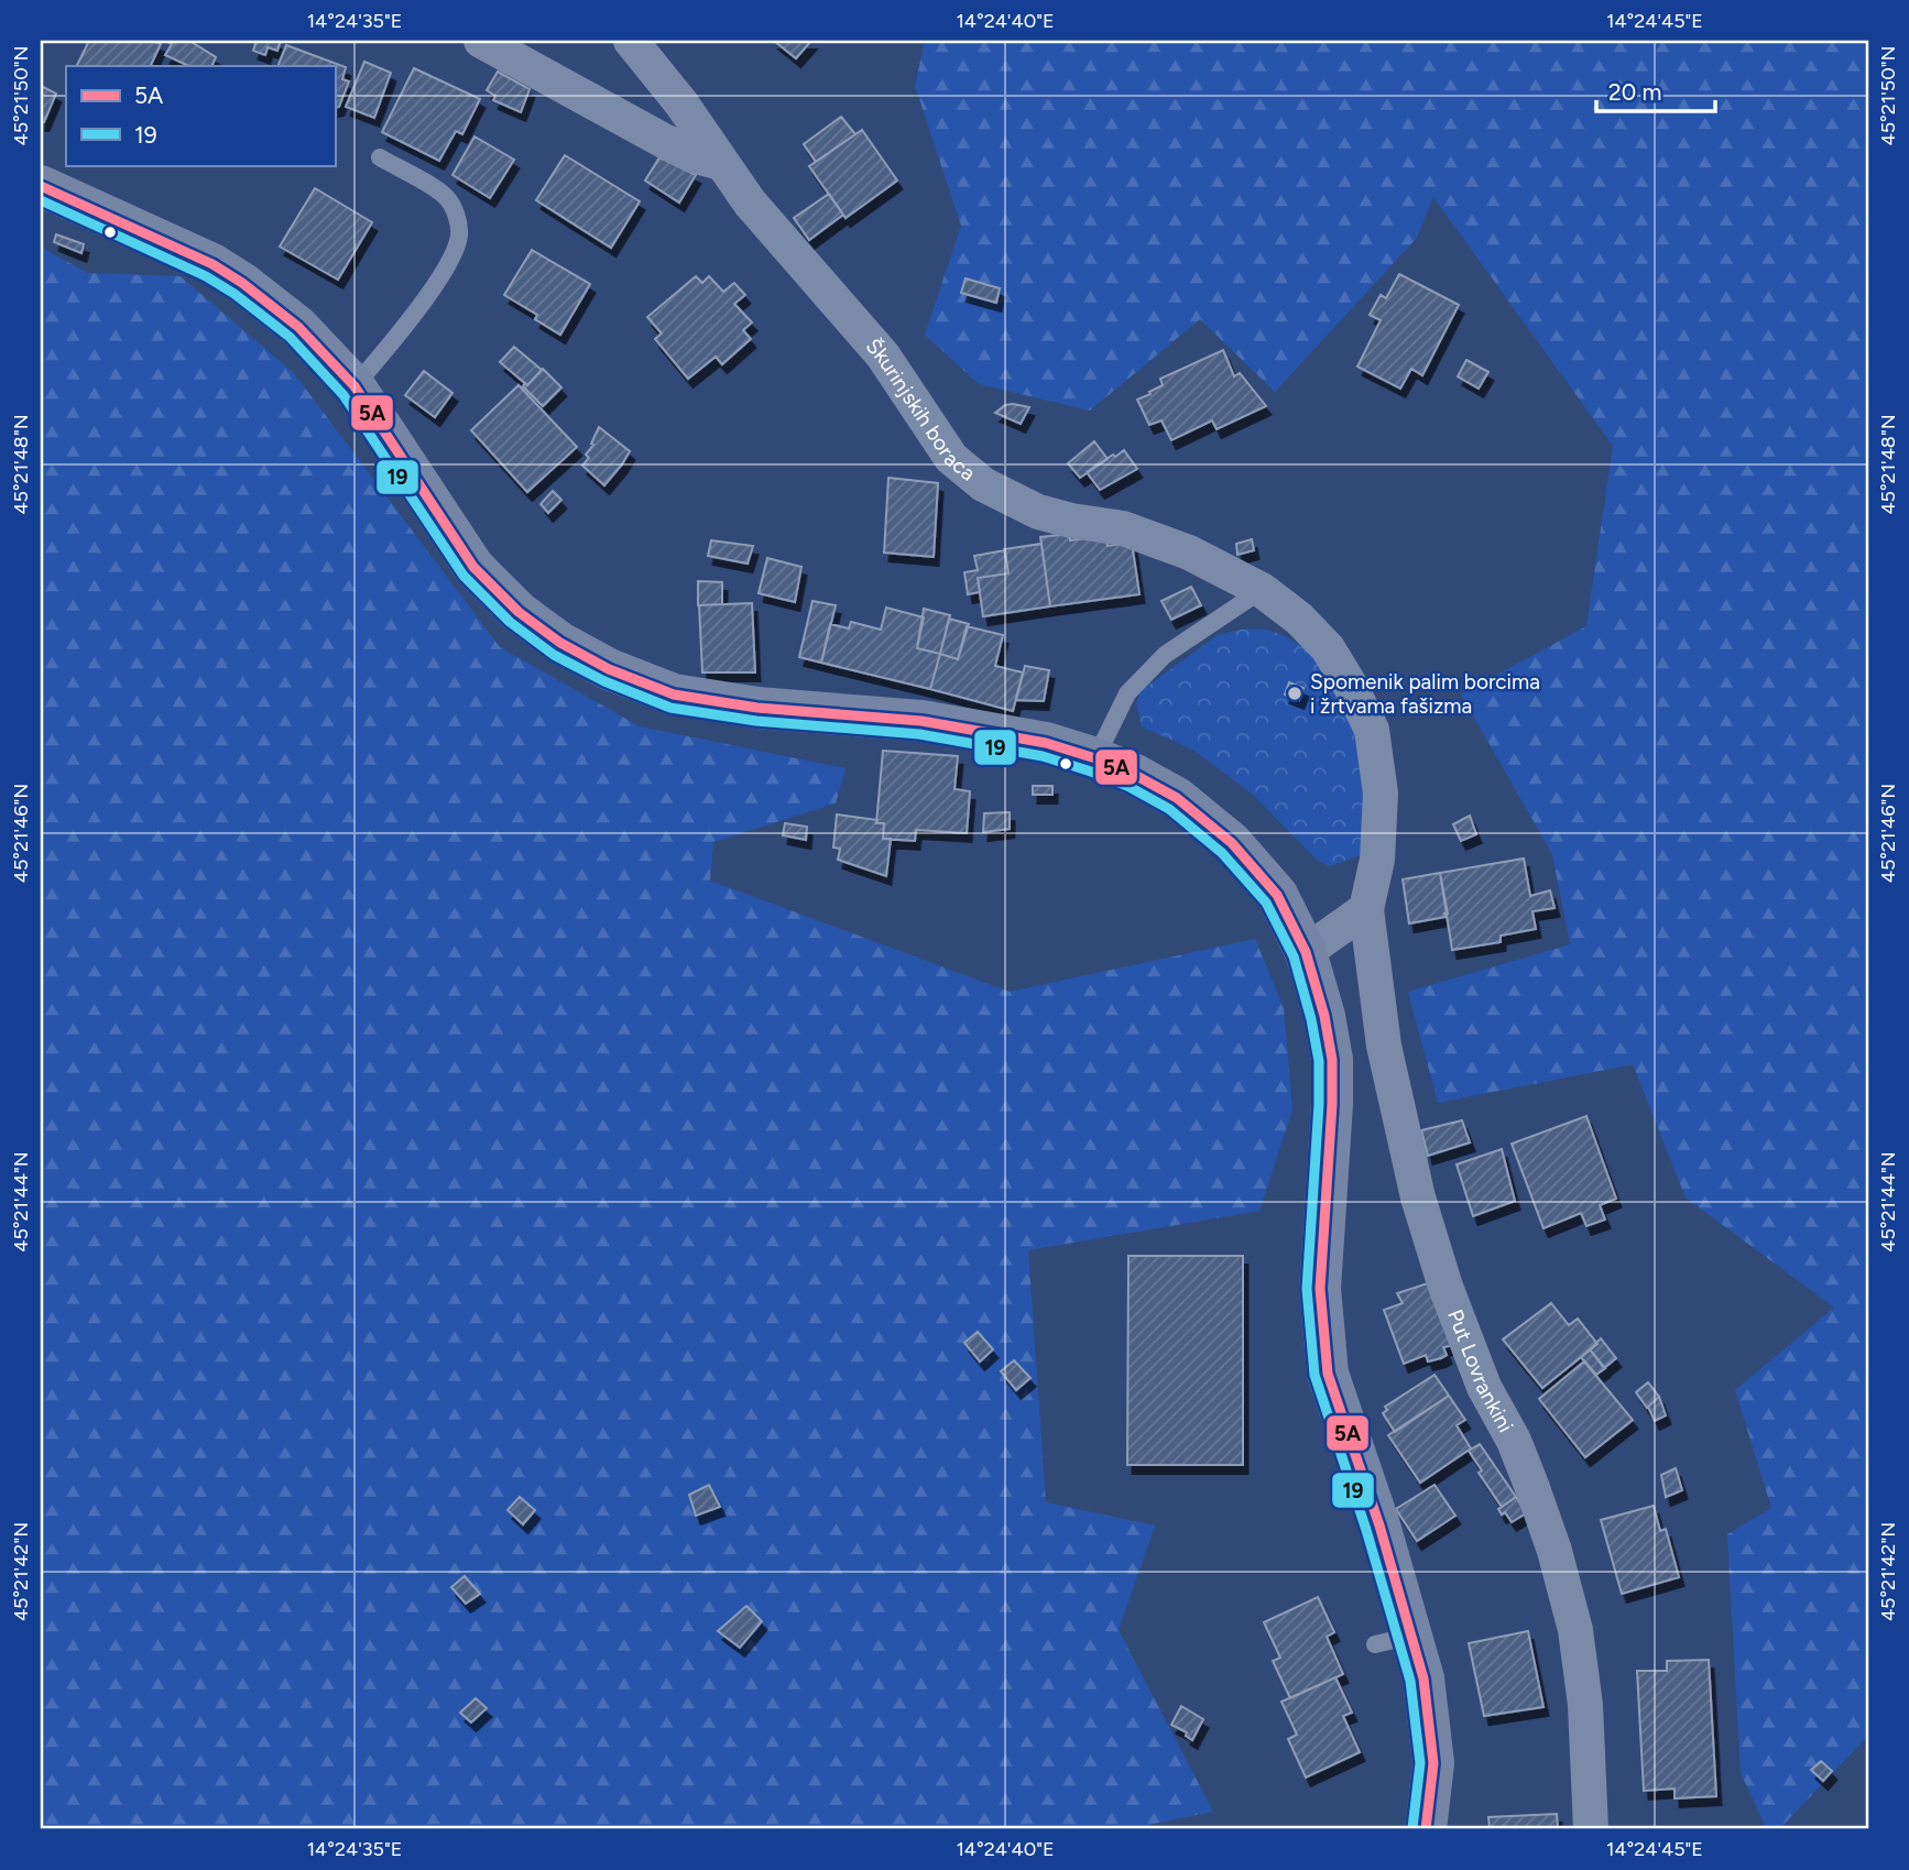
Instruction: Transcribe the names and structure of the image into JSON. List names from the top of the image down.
{
  "streets": {
    "street": ["Škurinjskih boraca", "Put Lovrankini"]
  },
  "crossings": [
    ["Škurinjskih boraca", "Put Lovrankini"]
  ],
  "places": ["Spomenik palim borcima i žrtvama fašizma"],
  "lines": ["transit line 5A", "transit line 19"],
  "legend": ["5A", "19"],
  "scale_bar": "20 m",
  "coordinates": [
    "14°24'35\"E",
    "14°24'40\"E",
    "14°24'45\"E",
    "45°21'50\"N",
    "45°21'48\"N",
    "45°21'46\"N",
    "45°21'44\"N",
    "45°21'42\"N"
  ]
}
